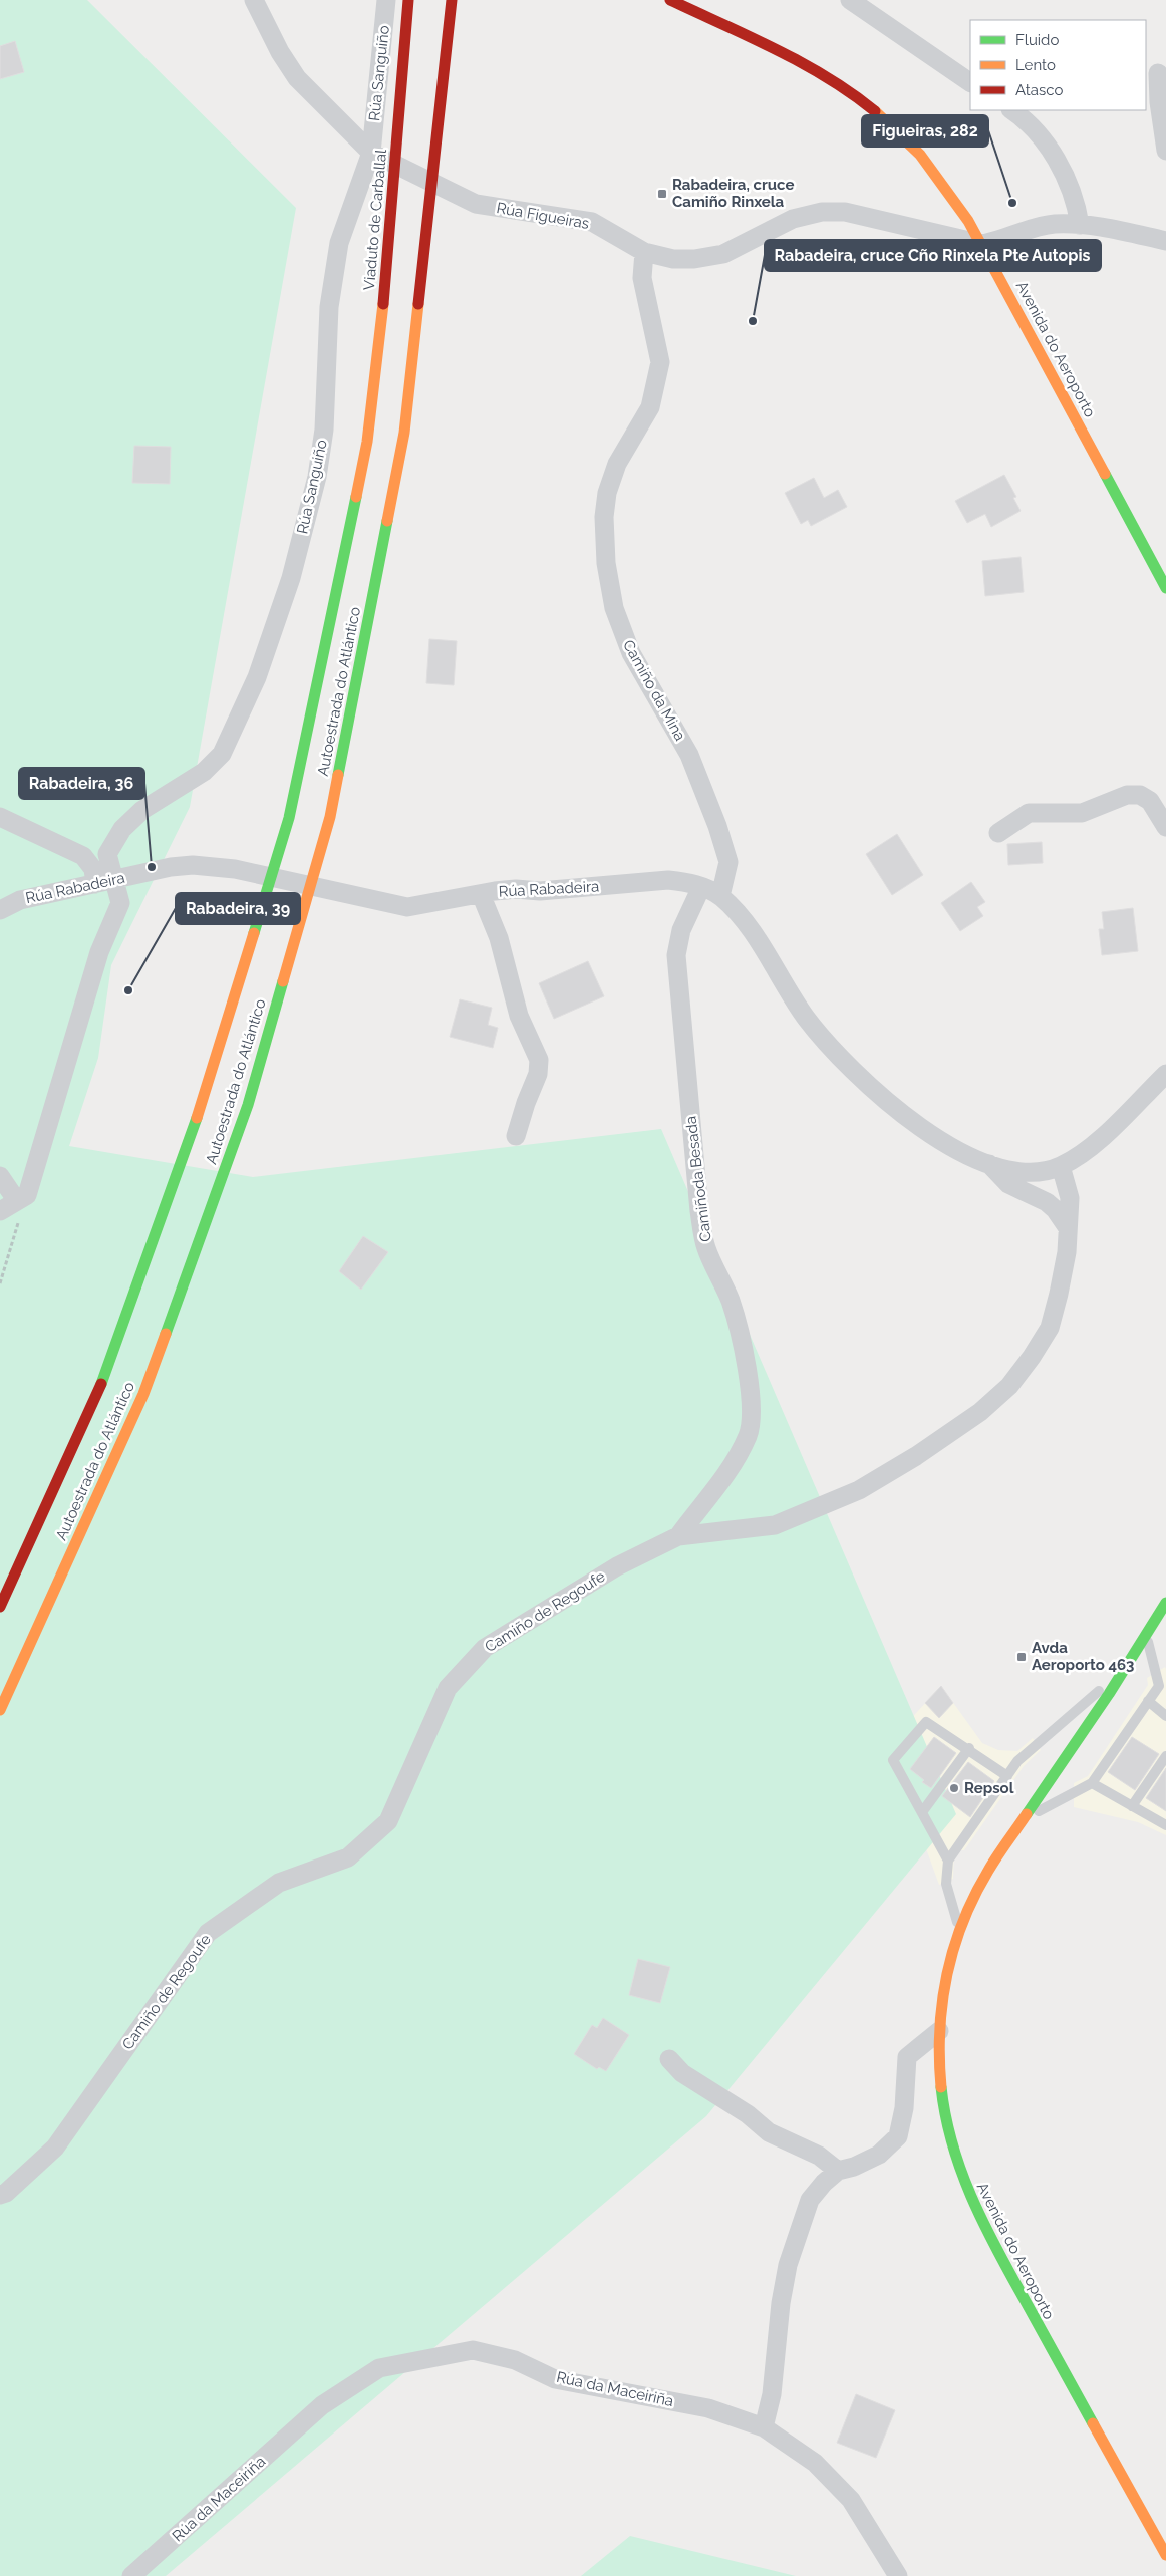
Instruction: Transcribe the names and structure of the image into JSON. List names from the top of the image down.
{
  "streets": {
    "main road": ["Viaduto de Carballal", "Avenida do Aeroporto", "Autoestrada do Atlántico"],
    "street": [
      "Rúa Sanguiño",
      "Rúa Figueiras",
      "Camiño da Mina",
      "Rúa Rabadeira",
      "Camiñoda Besada",
      "Camiño de Regoufe",
      "Rúa da Maceiriña"
    ]
  },
  "crossings": [
    ["Rúa Sanguiño", "Rúa Figueiras"],
    ["Rúa Sanguiño", "Rúa Rabadeira"],
    ["Rúa Figueiras", "Avenida do Aeroporto"],
    ["Rúa Figueiras", "Camiño da Mina"],
    ["Viaduto de Carballal", "Autoestrada do Atlántico"],
    ["Camiño da Mina", "Rúa Rabadeira"],
    ["Rúa Rabadeira", "Camiñoda Besada"],
    ["Rúa Rabadeira", "Camiño de Regoufe"],
    ["Camiñoda Besada", "Camiño de Regoufe"]
  ],
  "places": {
    "transit": ["Rabadeira, cruce Camiño Rinxela", "Avda Aeroporto 463"],
    "other": [
      "Figueiras, 282",
      "Rabadeira, cruce Cño Rinxela Pte Autopis",
      "Rabadeira, 36",
      "Rabadeira, 39",
      "Repsol"
    ]
  },
  "legend": ["Fluido", "Lento", "Atasco"]
}
